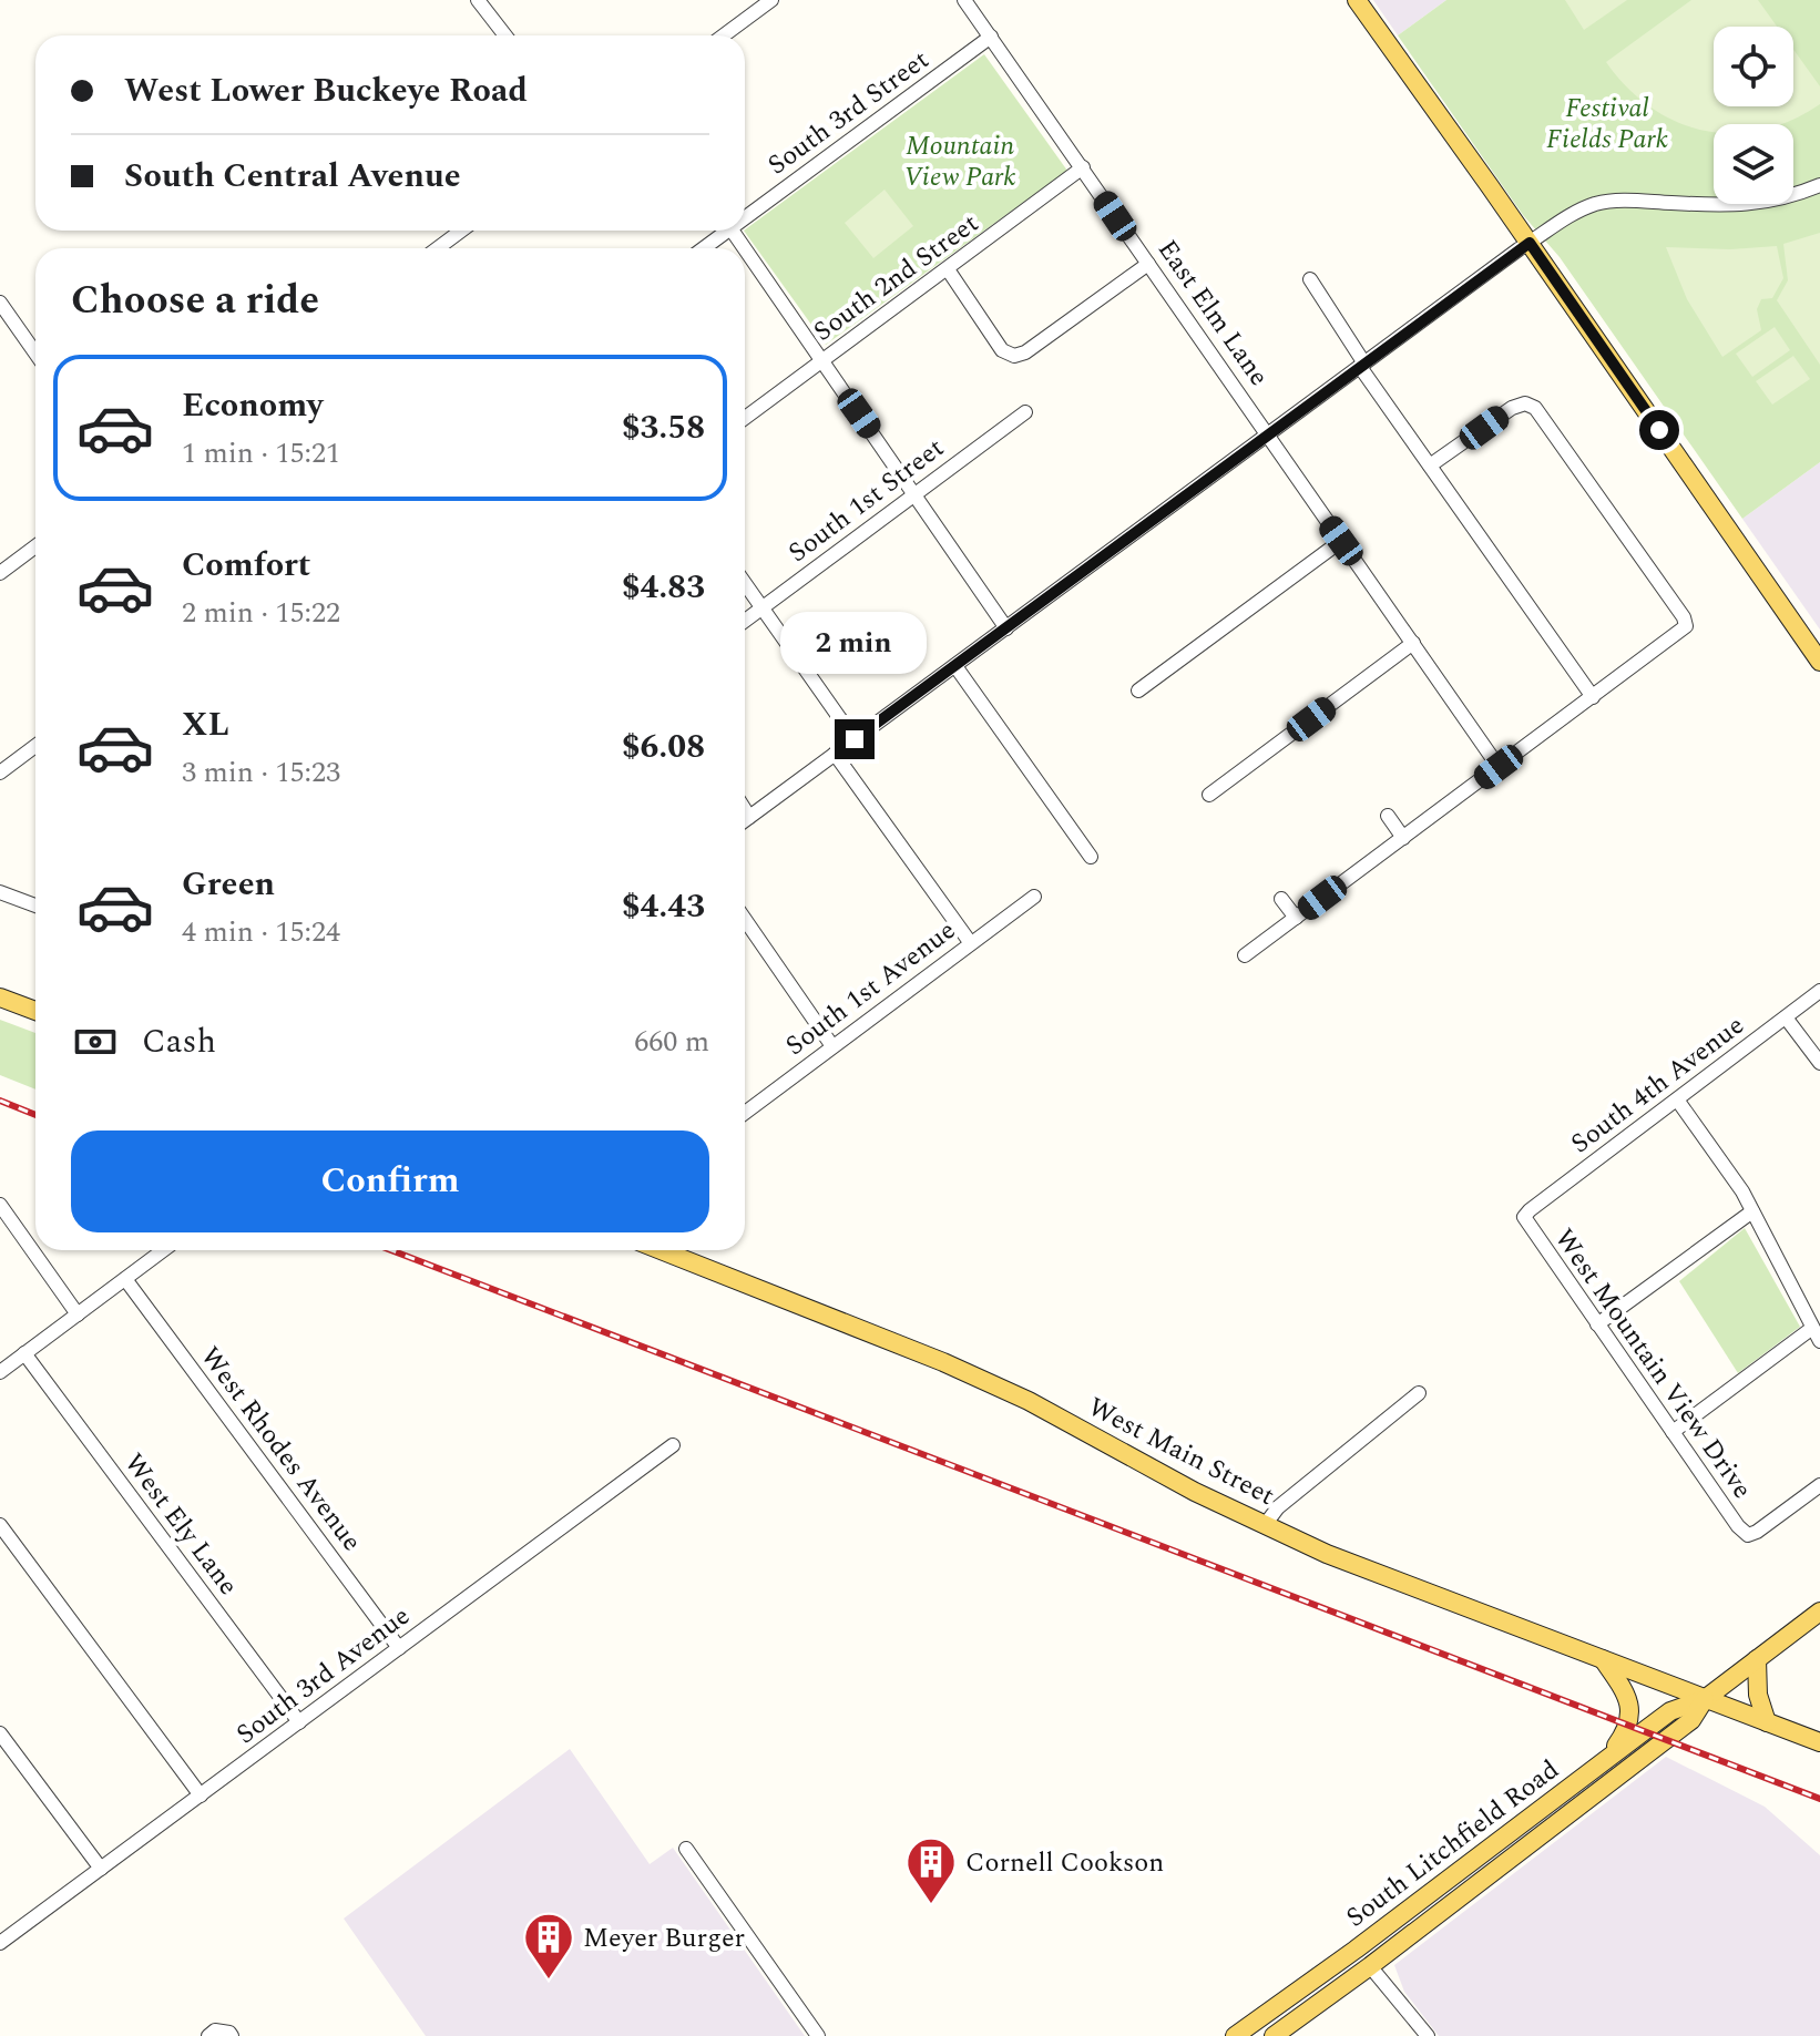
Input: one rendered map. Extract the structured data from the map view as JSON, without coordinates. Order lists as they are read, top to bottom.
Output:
{
  "streets": {
    "main road": ["West Main Street", "South Litchfield Road"],
    "street": [
      "South 3rd Street",
      "South 2nd Street",
      "East Elm Lane",
      "South 1st Street",
      "South 1st Avenue",
      "South 4th Avenue",
      "West Mountain View Drive",
      "West Rhodes Avenue",
      "West Ely Lane",
      "South 3rd Avenue"
    ]
  },
  "crossings": [
    ["South 3rd Street", "East Elm Lane"],
    ["South 2nd Street", "East Elm Lane"],
    ["South 4th Avenue", "West Mountain View Drive"],
    ["West Rhodes Avenue", "South 3rd Avenue"],
    ["West Main Street", "South Litchfield Road"],
    ["West Ely Lane", "South 3rd Avenue"]
  ],
  "parks": ["Festival Fields Park", "Mountain View Park"],
  "places": {
    "building": ["Cornell Cookson", "Meyer Burger"]
  },
  "page": {
    "banner": ["West Lower Buckeye Road", "South Central Avenue"],
    "heading": "Choose a ride",
    "list": [
      {
        "name": "Economy",
        "note": "1 min · 15:21",
        "value": "$3.58"
      },
      {
        "name": "Comfort",
        "note": "2 min · 15:22",
        "value": "$4.83"
      },
      {
        "name": "XL",
        "note": "3 min · 15:23",
        "value": "$6.08"
      },
      {
        "name": "Green",
        "note": "4 min · 15:24",
        "value": "$4.43"
      }
    ],
    "bubble": "2 min",
    "pay": ["Cash", "660 m"],
    "buttons": "Confirm"
  }
}
